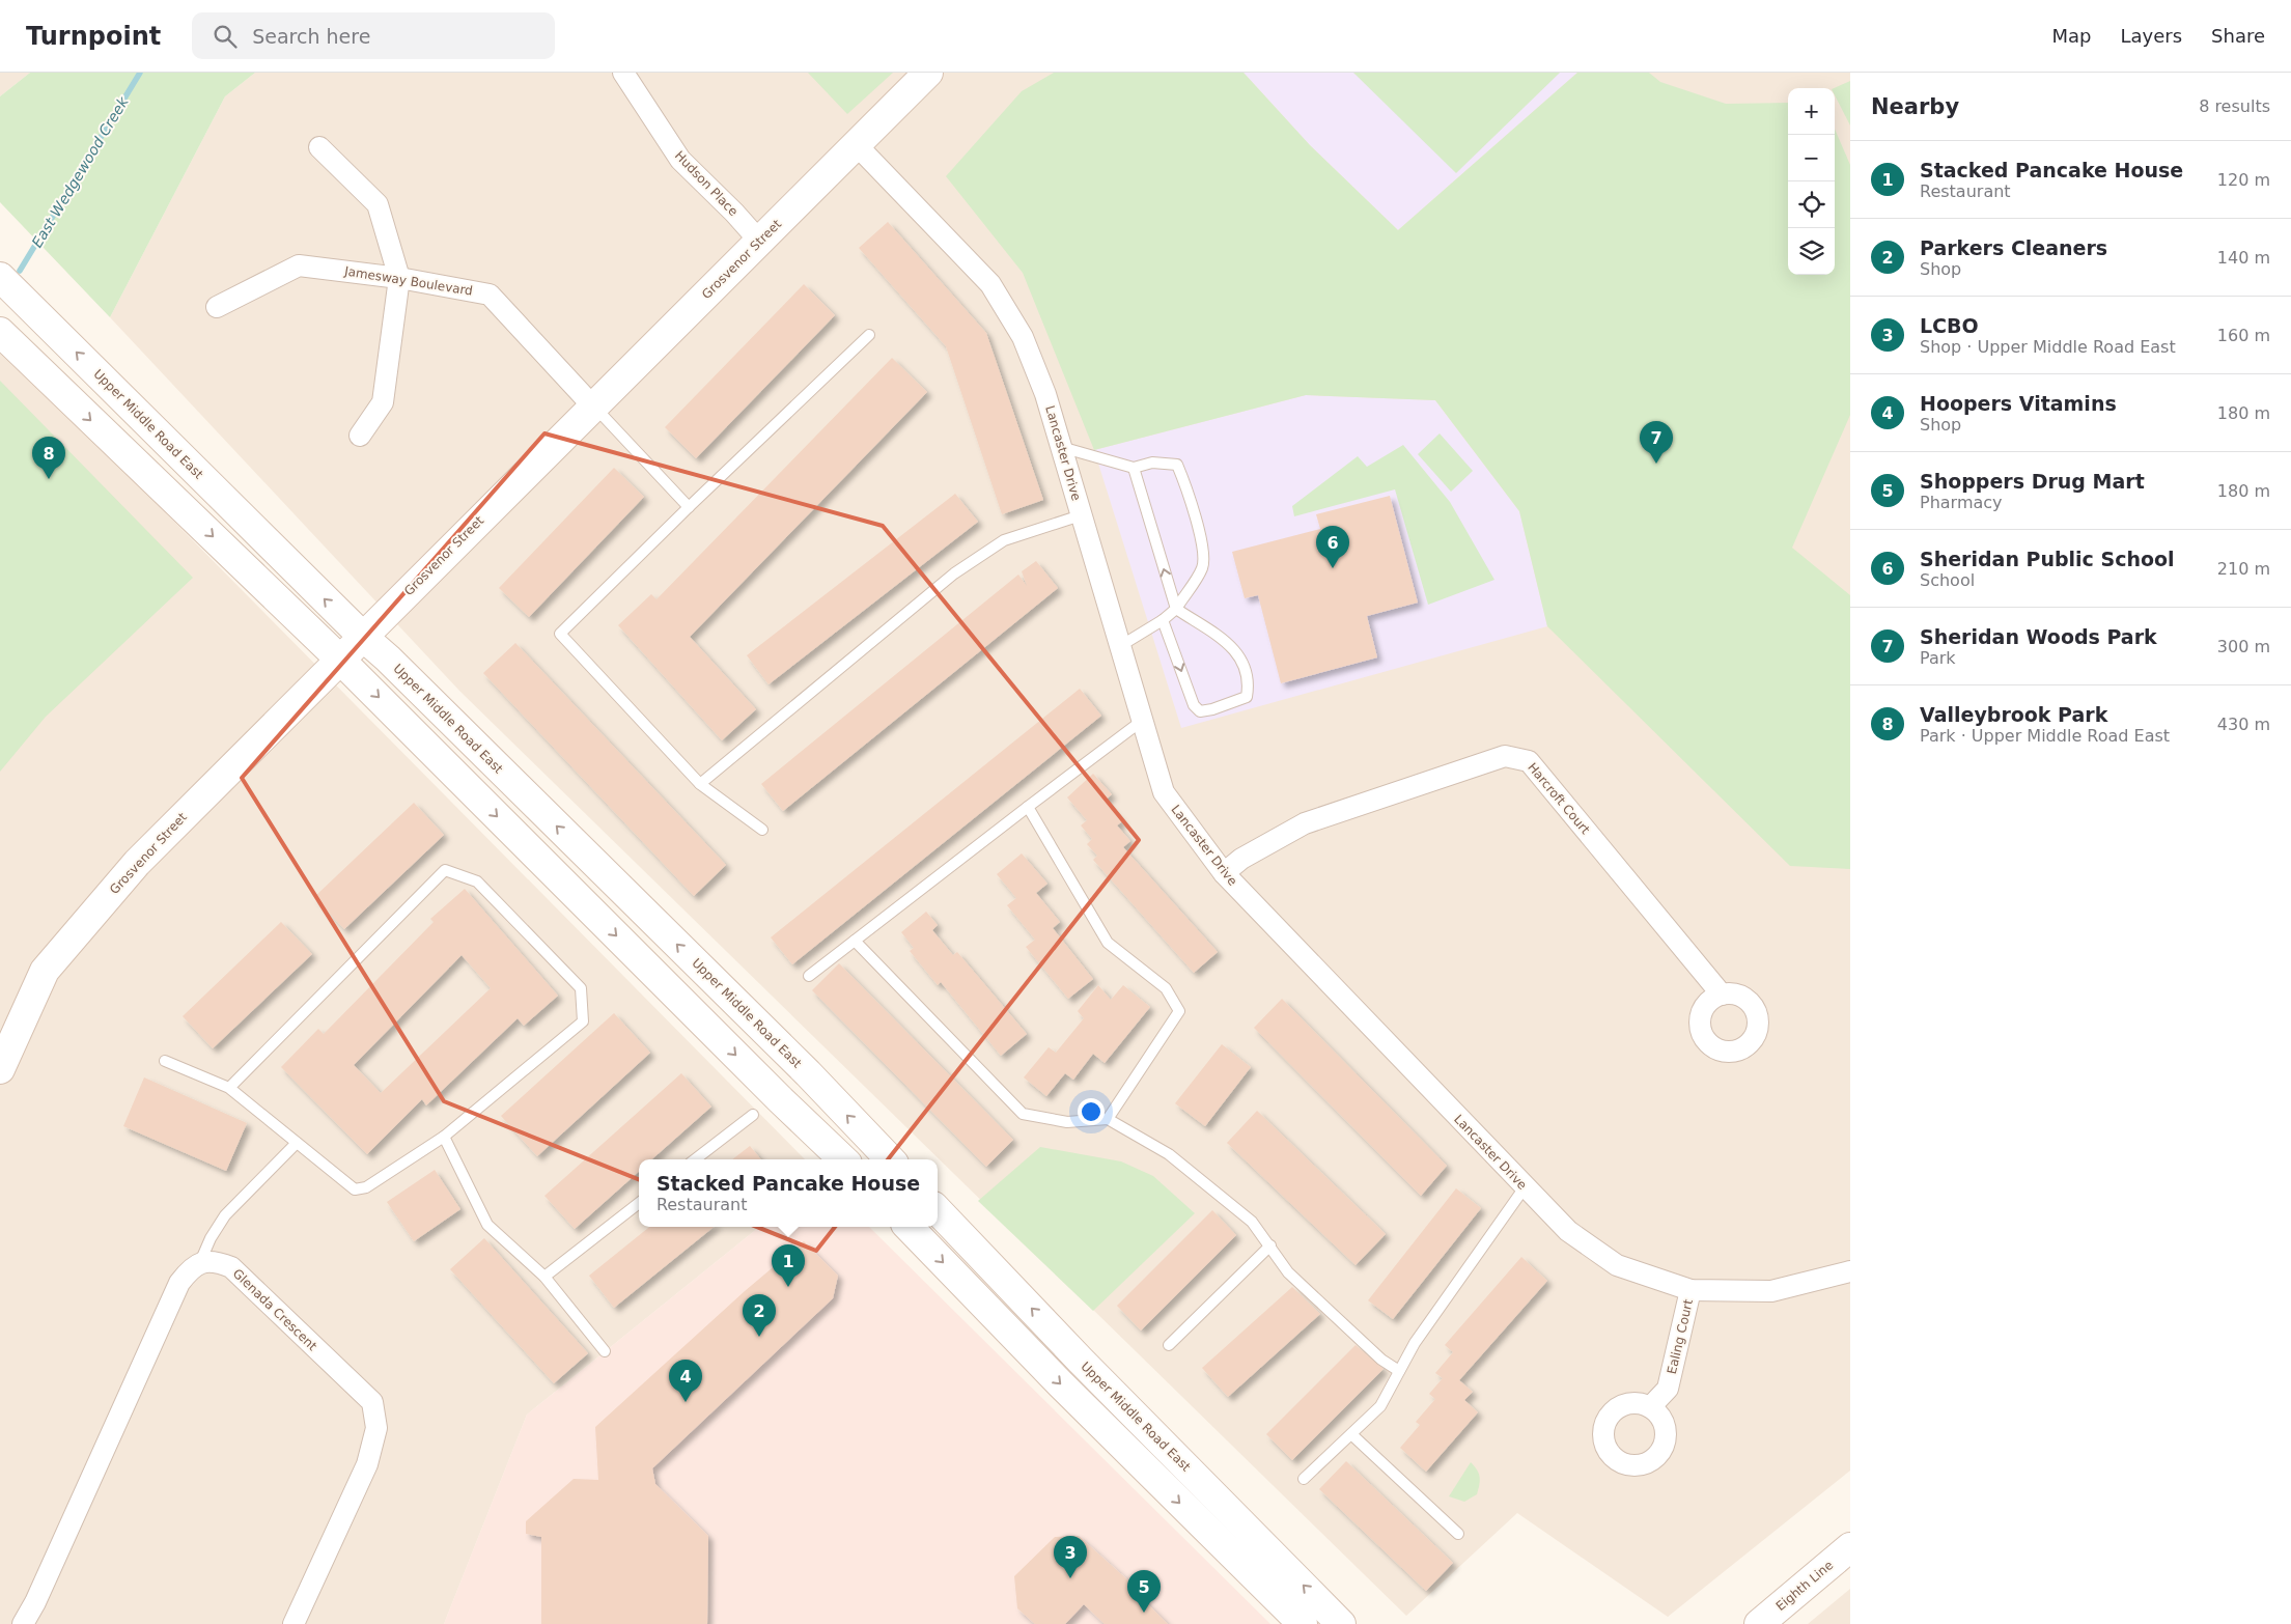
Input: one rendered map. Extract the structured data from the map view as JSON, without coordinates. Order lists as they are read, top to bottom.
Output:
{
  "streets": {
    "main road": ["Grosvenor Street", "Upper Middle Road East", "Eighth Line"],
    "street": [
      "Hudson Place",
      "Jamesway Boulevard",
      "Lancaster Drive",
      "Harcroft Court",
      "Glenada Crescent",
      "Ealing Court"
    ]
  },
  "crossings": [
    ["Hudson Place", "Grosvenor Street"],
    ["Grosvenor Street", "Jamesway Boulevard"],
    ["Grosvenor Street", "Upper Middle Road East"],
    ["Grosvenor Street", "Lancaster Drive"],
    ["Lancaster Drive", "Harcroft Court"],
    ["Lancaster Drive", "Ealing Court"]
  ],
  "water": ["East Wedgewood Creek"],
  "page": {
    "header": "Turnpoint",
    "search": "Search here",
    "nav": ["Map", "Layers", "Share"],
    "heading": ["Nearby", "8 results"],
    "map_buttons": ["+", "−"],
    "list": [
      {
        "mark": "1",
        "name": "Stacked Pancake House",
        "note": "Restaurant",
        "value": "120 m"
      },
      {
        "mark": "2",
        "name": "Parkers Cleaners",
        "note": "Shop",
        "value": "140 m"
      },
      {
        "mark": "3",
        "name": "LCBO",
        "note": "Shop · Upper Middle Road East",
        "value": "160 m"
      },
      {
        "mark": "4",
        "name": "Hoopers Vitamins",
        "note": "Shop",
        "value": "180 m"
      },
      {
        "mark": "5",
        "name": "Shoppers Drug Mart",
        "note": "Pharmacy",
        "value": "180 m"
      },
      {
        "mark": "6",
        "name": "Sheridan Public School",
        "note": "School",
        "value": "210 m"
      },
      {
        "mark": "7",
        "name": "Sheridan Woods Park",
        "note": "Park",
        "value": "300 m"
      },
      {
        "mark": "8",
        "name": "Valleybrook Park",
        "note": "Park · Upper Middle Road East",
        "value": "430 m"
      }
    ],
    "pins": [
      "7",
      "8",
      "6",
      "1",
      "2",
      "4",
      "3",
      "5"
    ],
    "popup": ["Stacked Pancake House", "Restaurant"]
  }
}
